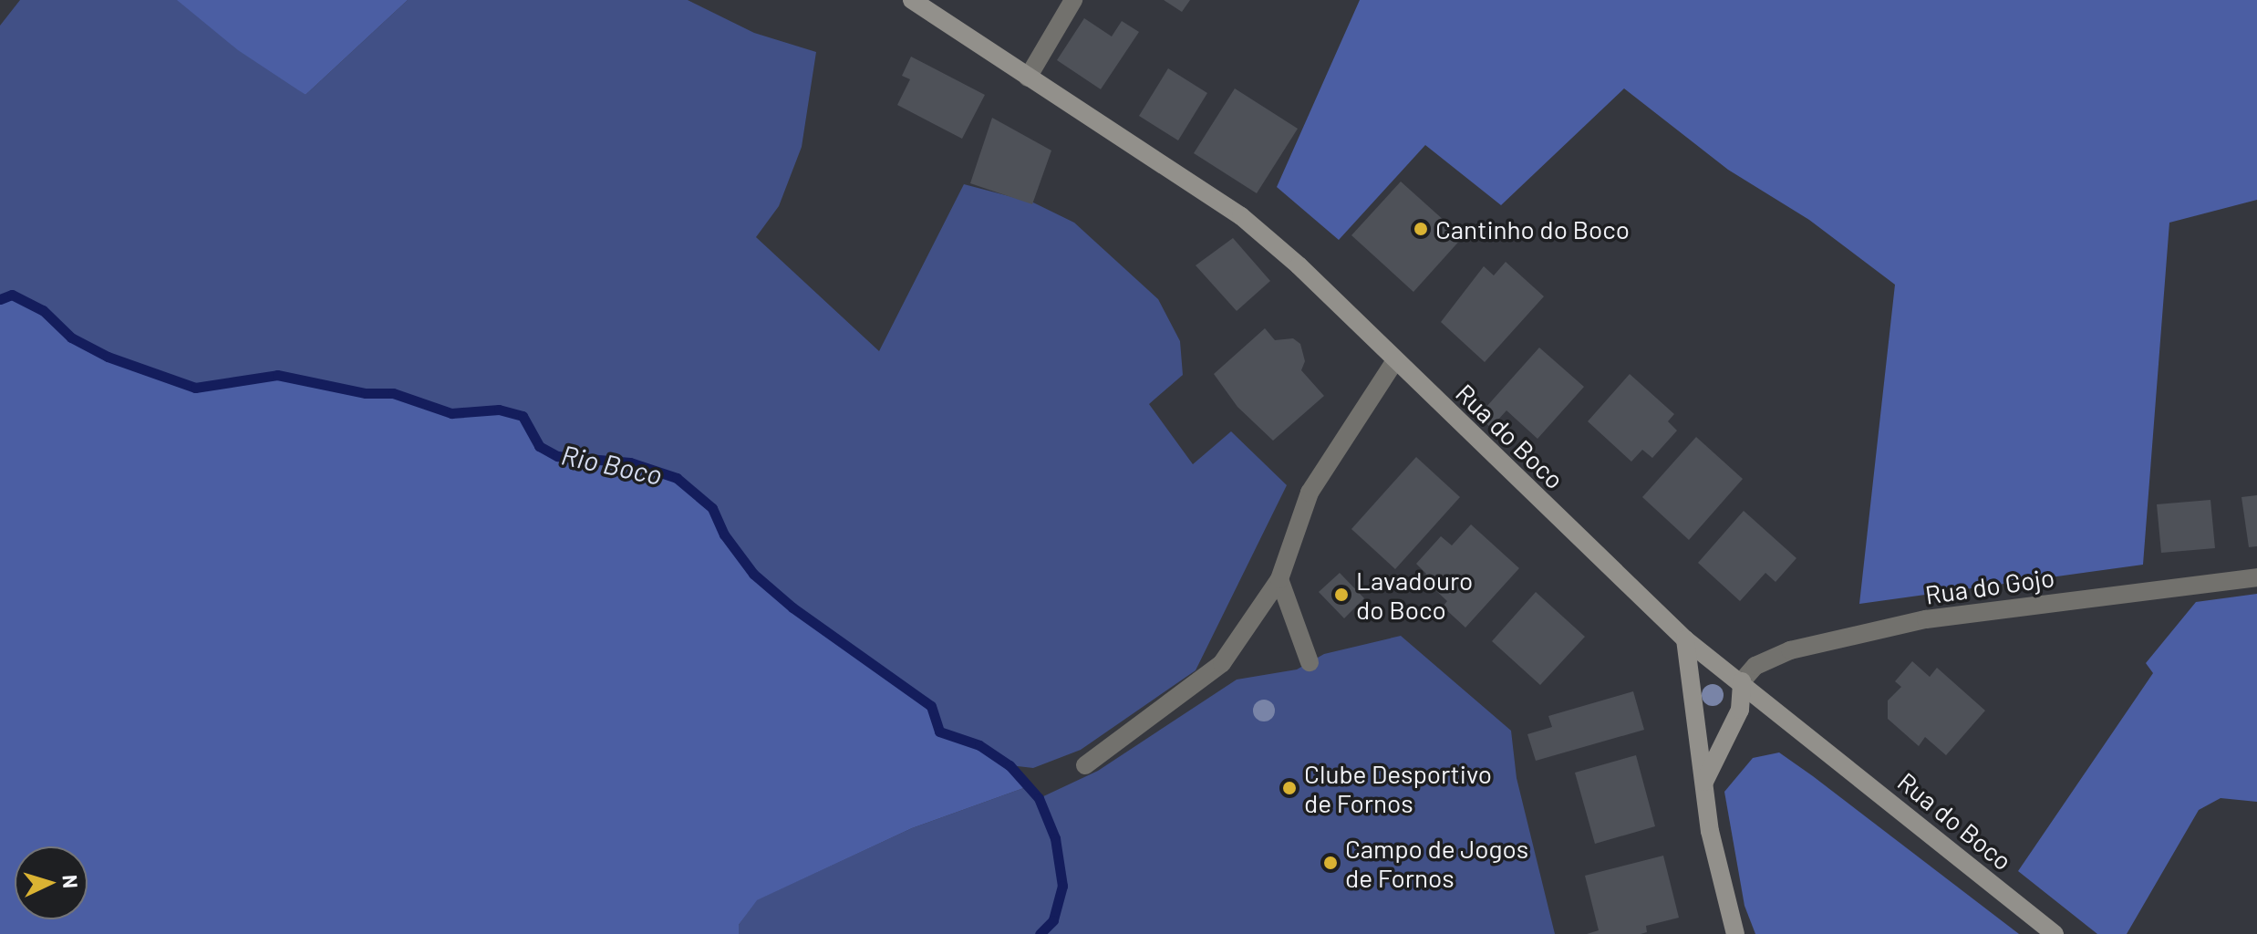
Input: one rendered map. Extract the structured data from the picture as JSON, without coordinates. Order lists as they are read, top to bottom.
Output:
{
  "streets": {
    "street": ["Rua do Boco", "Rua do Gojo"]
  },
  "crossings": [
    ["Rua do Boco", "Rua do Gojo"]
  ],
  "water": ["Rio Boco"],
  "places": [
    "Cantinho do Boco",
    "Lavadouro do Boco",
    "Clube Desportivo de Fornos",
    "Campo de Jogos de Fornos"
  ],
  "north": "right"
}
